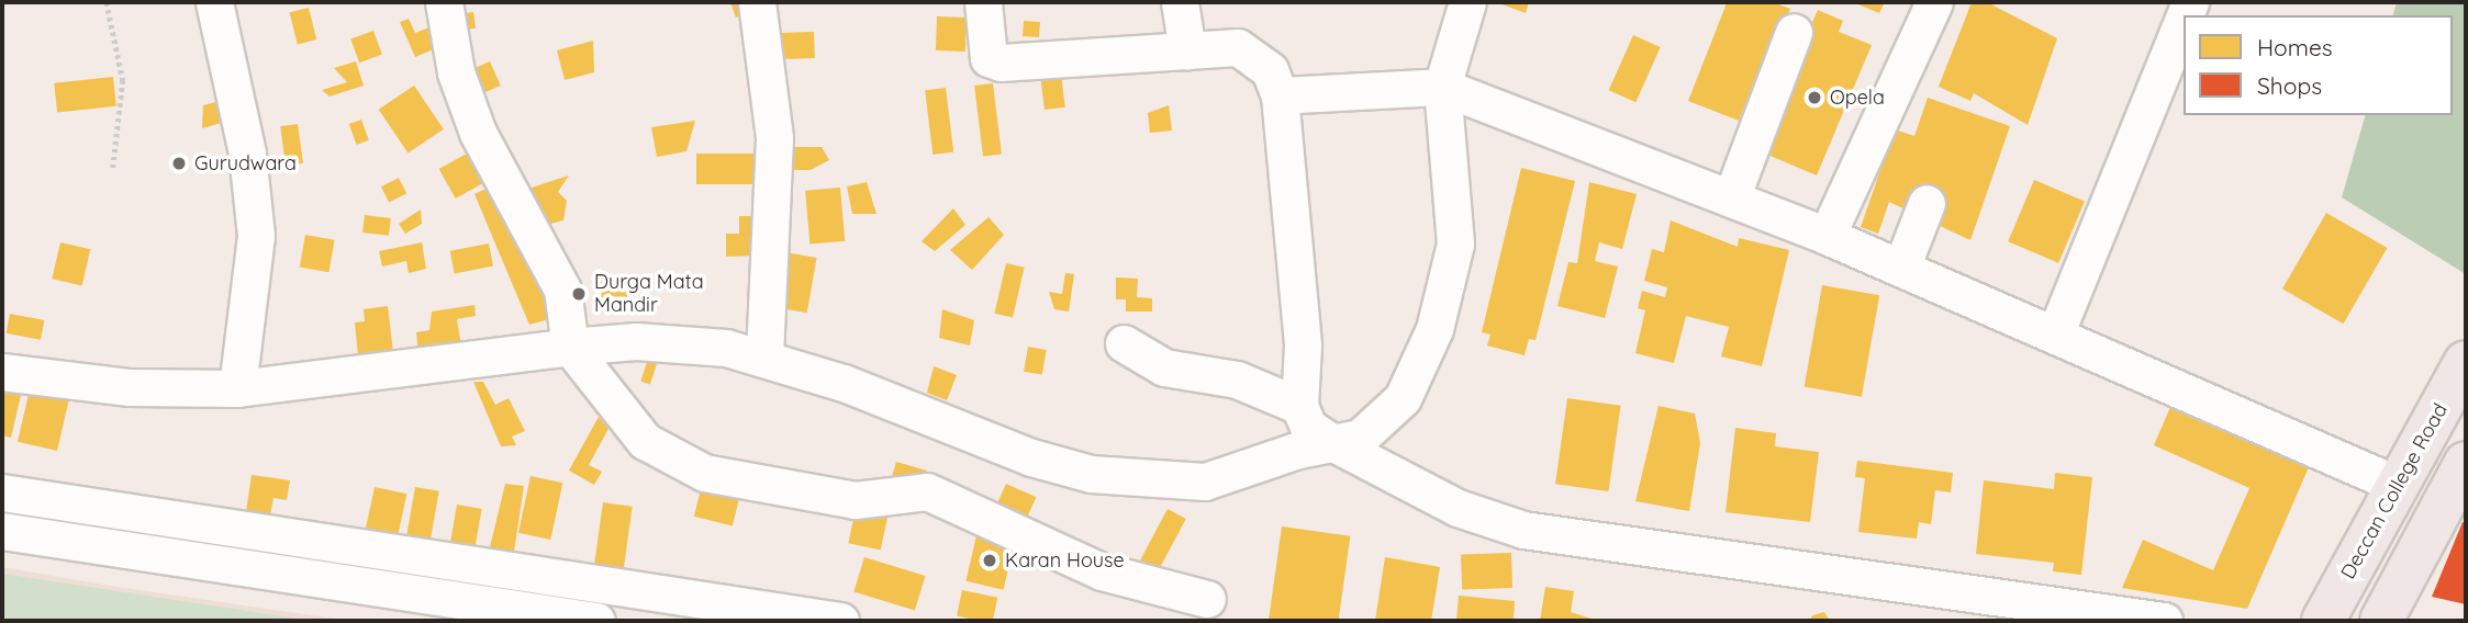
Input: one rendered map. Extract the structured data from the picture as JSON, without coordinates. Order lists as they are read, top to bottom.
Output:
{
  "streets": {
    "main road": ["Deccan College Road"]
  },
  "places": [
    "Opela",
    "Gurudwara",
    "Durga Mata Mandir",
    "Karan House"
  ],
  "legend": ["Homes", "Shops"]
}
